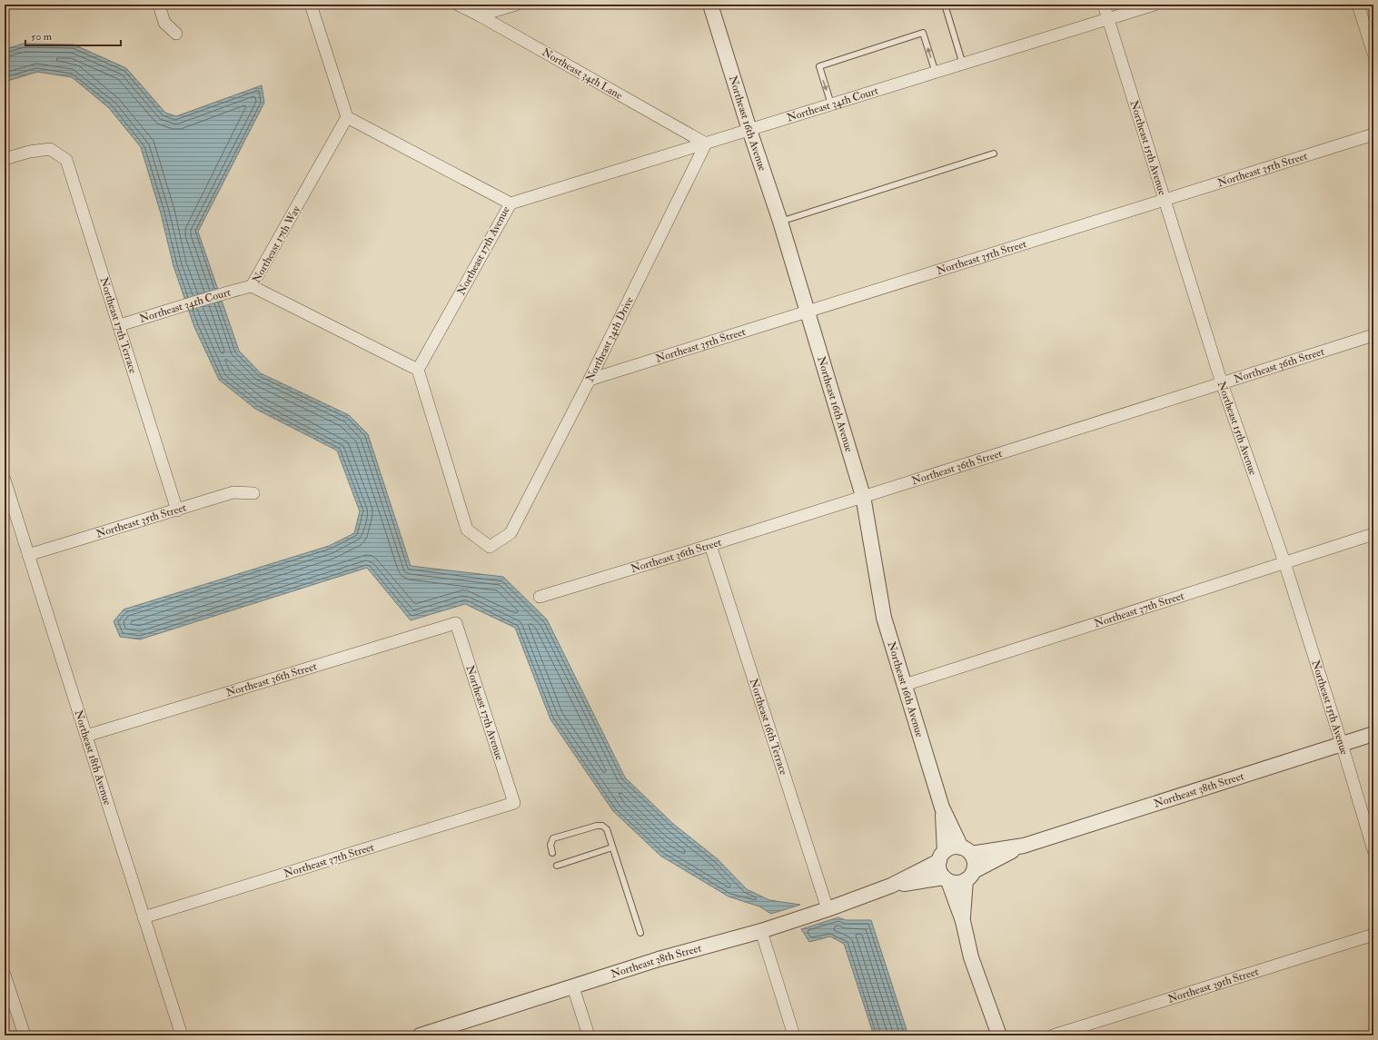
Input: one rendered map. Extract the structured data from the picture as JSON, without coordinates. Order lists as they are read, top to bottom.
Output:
{
  "streets": {
    "street": [
      "Northeast 34th Lane",
      "Northeast 34th Court",
      "Northeast 16th Avenue",
      "Northeast 15th Avenue",
      "Northeast 35th Street",
      "Northeast 17th Way",
      "Northeast 17th Avenue",
      "Northeast 17th Terrace",
      "Northeast 34th Drive",
      "Northeast 36th Street",
      "Northeast 37th Street",
      "Northeast 16th Terrace",
      "Northeast 18th Avenue",
      "Northeast 38th Street",
      "Northeast 39th Street"
    ]
  },
  "crossings": [
    ["Northeast 34th Lane", "Northeast 34th Court"],
    ["Northeast 34th Lane", "Northeast 34th Drive"],
    ["Northeast 34th Court", "Northeast 16th Avenue"],
    ["Northeast 34th Court", "Northeast 15th Avenue"],
    ["Northeast 34th Court", "Northeast 17th Way"],
    ["Northeast 34th Court", "Northeast 17th Avenue"],
    ["Northeast 34th Court", "Northeast 17th Terrace"],
    ["Northeast 34th Court", "Northeast 34th Drive"],
    ["Northeast 16th Avenue", "Northeast 35th Street"],
    ["Northeast 16th Avenue", "Northeast 36th Street"],
    ["Northeast 16th Avenue", "Northeast 37th Street"],
    ["Northeast 16th Avenue", "Northeast 38th Street"],
    ["Northeast 15th Avenue", "Northeast 35th Street"],
    ["Northeast 15th Avenue", "Northeast 36th Street"],
    ["Northeast 15th Avenue", "Northeast 37th Street"],
    ["Northeast 15th Avenue", "Northeast 38th Street"],
    ["Northeast 35th Street", "Northeast 17th Terrace"],
    ["Northeast 35th Street", "Northeast 34th Drive"],
    ["Northeast 35th Street", "Northeast 18th Avenue"],
    ["Northeast 17th Way", "Northeast 17th Avenue"],
    ["Northeast 17th Way", "Northeast 34th Drive"],
    ["Northeast 17th Avenue", "Northeast 34th Drive"],
    ["Northeast 17th Avenue", "Northeast 36th Street"],
    ["Northeast 17th Avenue", "Northeast 37th Street"],
    ["Northeast 36th Street", "Northeast 16th Terrace"],
    ["Northeast 36th Street", "Northeast 18th Avenue"],
    ["Northeast 37th Street", "Northeast 18th Avenue"],
    ["Northeast 16th Terrace", "Northeast 38th Street"]
  ],
  "scale_bar": "50 m"
}
